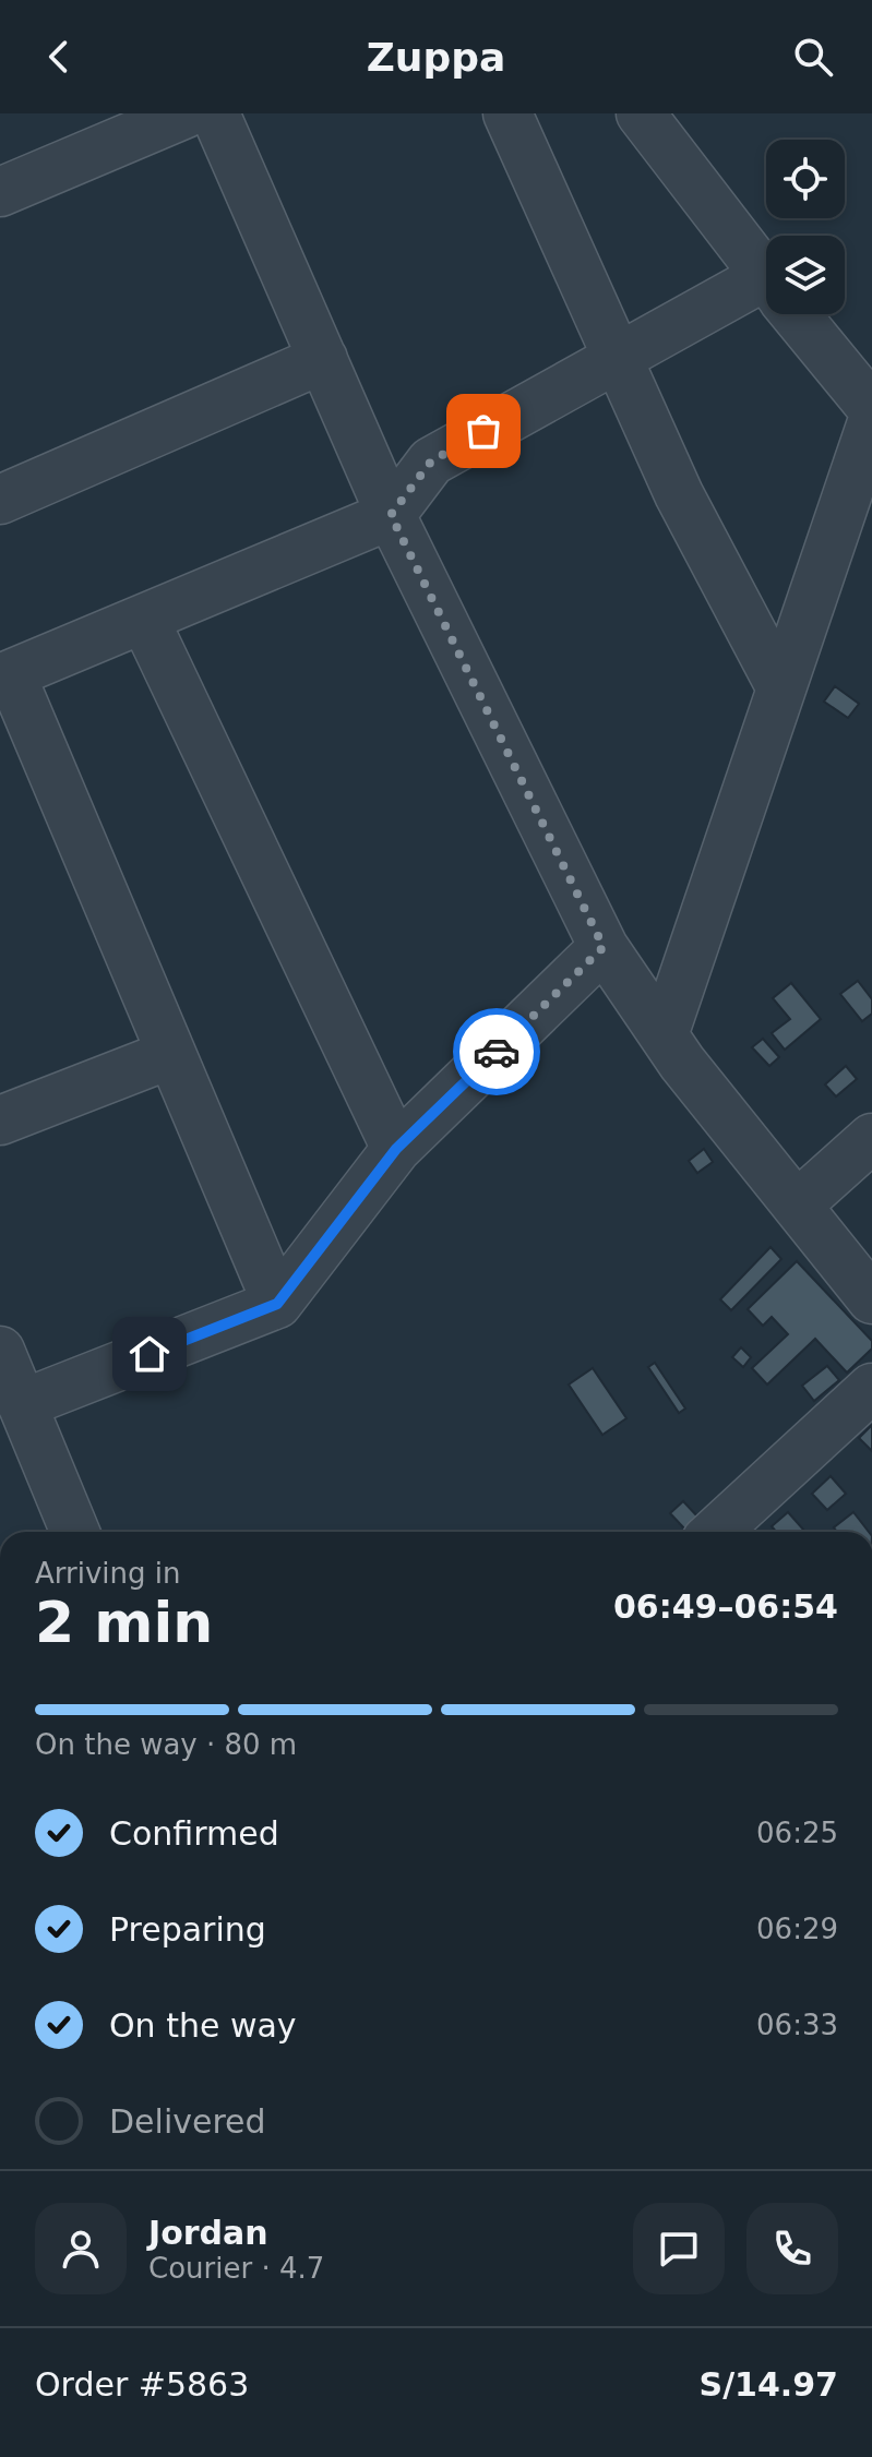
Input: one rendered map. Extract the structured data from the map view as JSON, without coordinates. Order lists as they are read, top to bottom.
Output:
{
  "page": {
    "header": "Zuppa",
    "heading": ["2 min", "Arriving in", "06:49–06:54"],
    "panel": [
      "Jordan",
      "Courier · 4.7",
      "Order #5863",
      "S/14.97"
    ],
    "bar": "On the way · 80 m",
    "list": [
      ["Confirmed", "06:25"],
      ["Preparing", "06:29"],
      ["On the way", "06:33"],
      "Delivered"
    ]
  }
}
